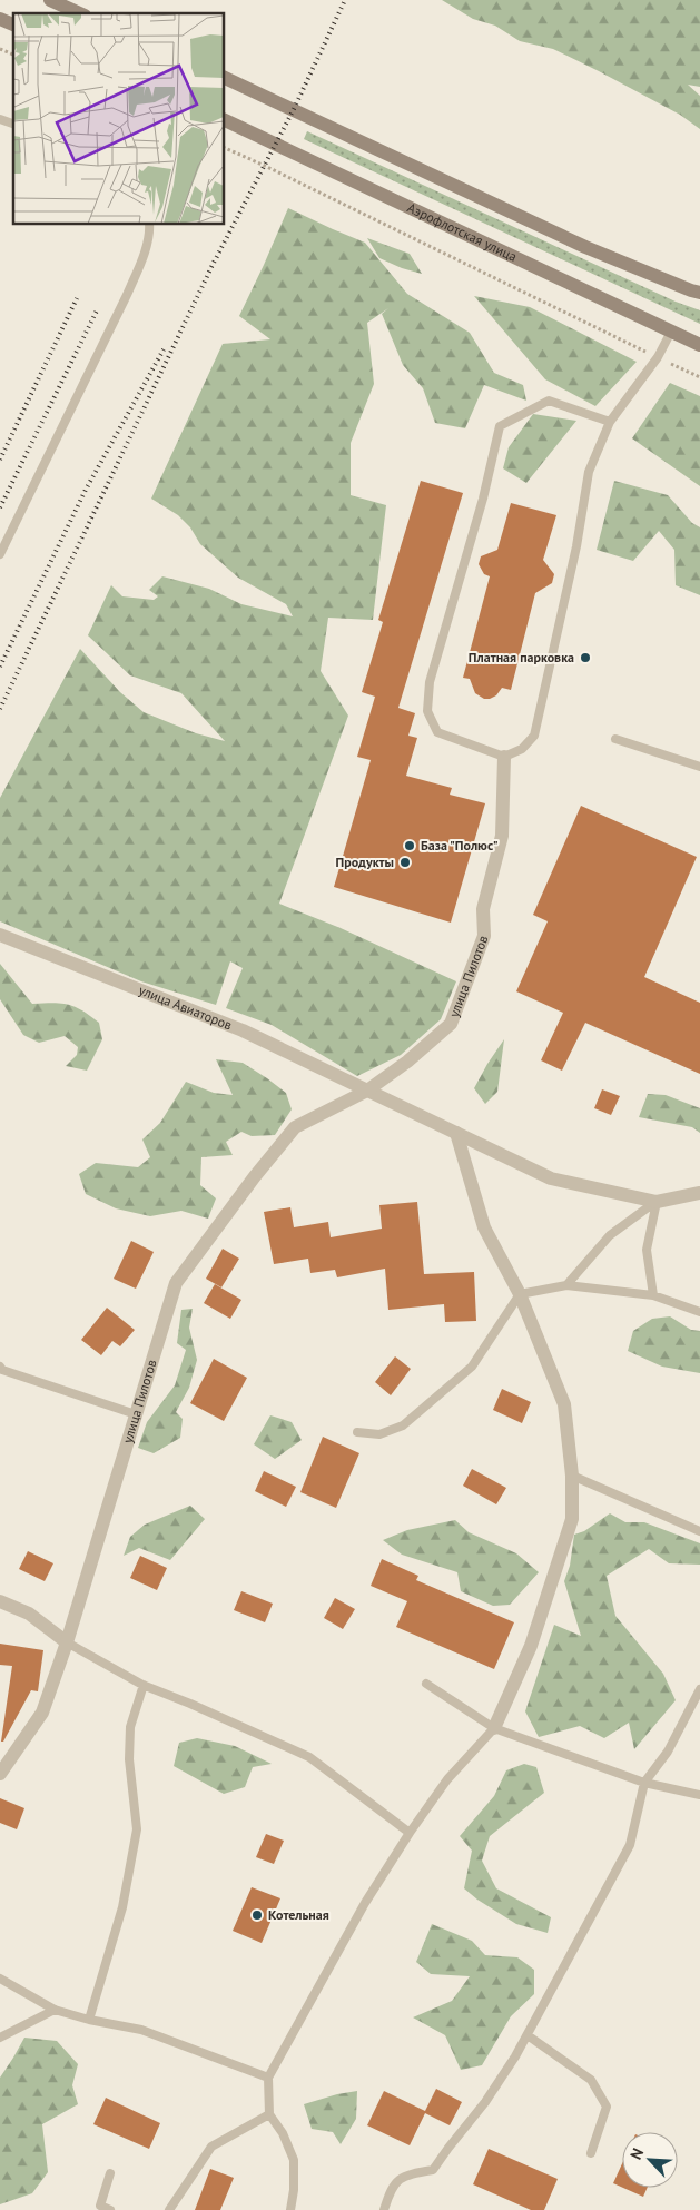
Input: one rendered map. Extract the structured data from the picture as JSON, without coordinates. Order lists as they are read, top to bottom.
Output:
{
  "streets": {
    "main road": ["Аэрофлотская улица"],
    "street": ["улица Пилотов", "улица Авиаторов"]
  },
  "crossings": [
    ["улица Пилотов", "улица Авиаторов"]
  ],
  "places": [
    "Платная парковка",
    "База \"Полюс\"",
    "Продукты",
    "Котельная"
  ],
  "north": "top left"
}
